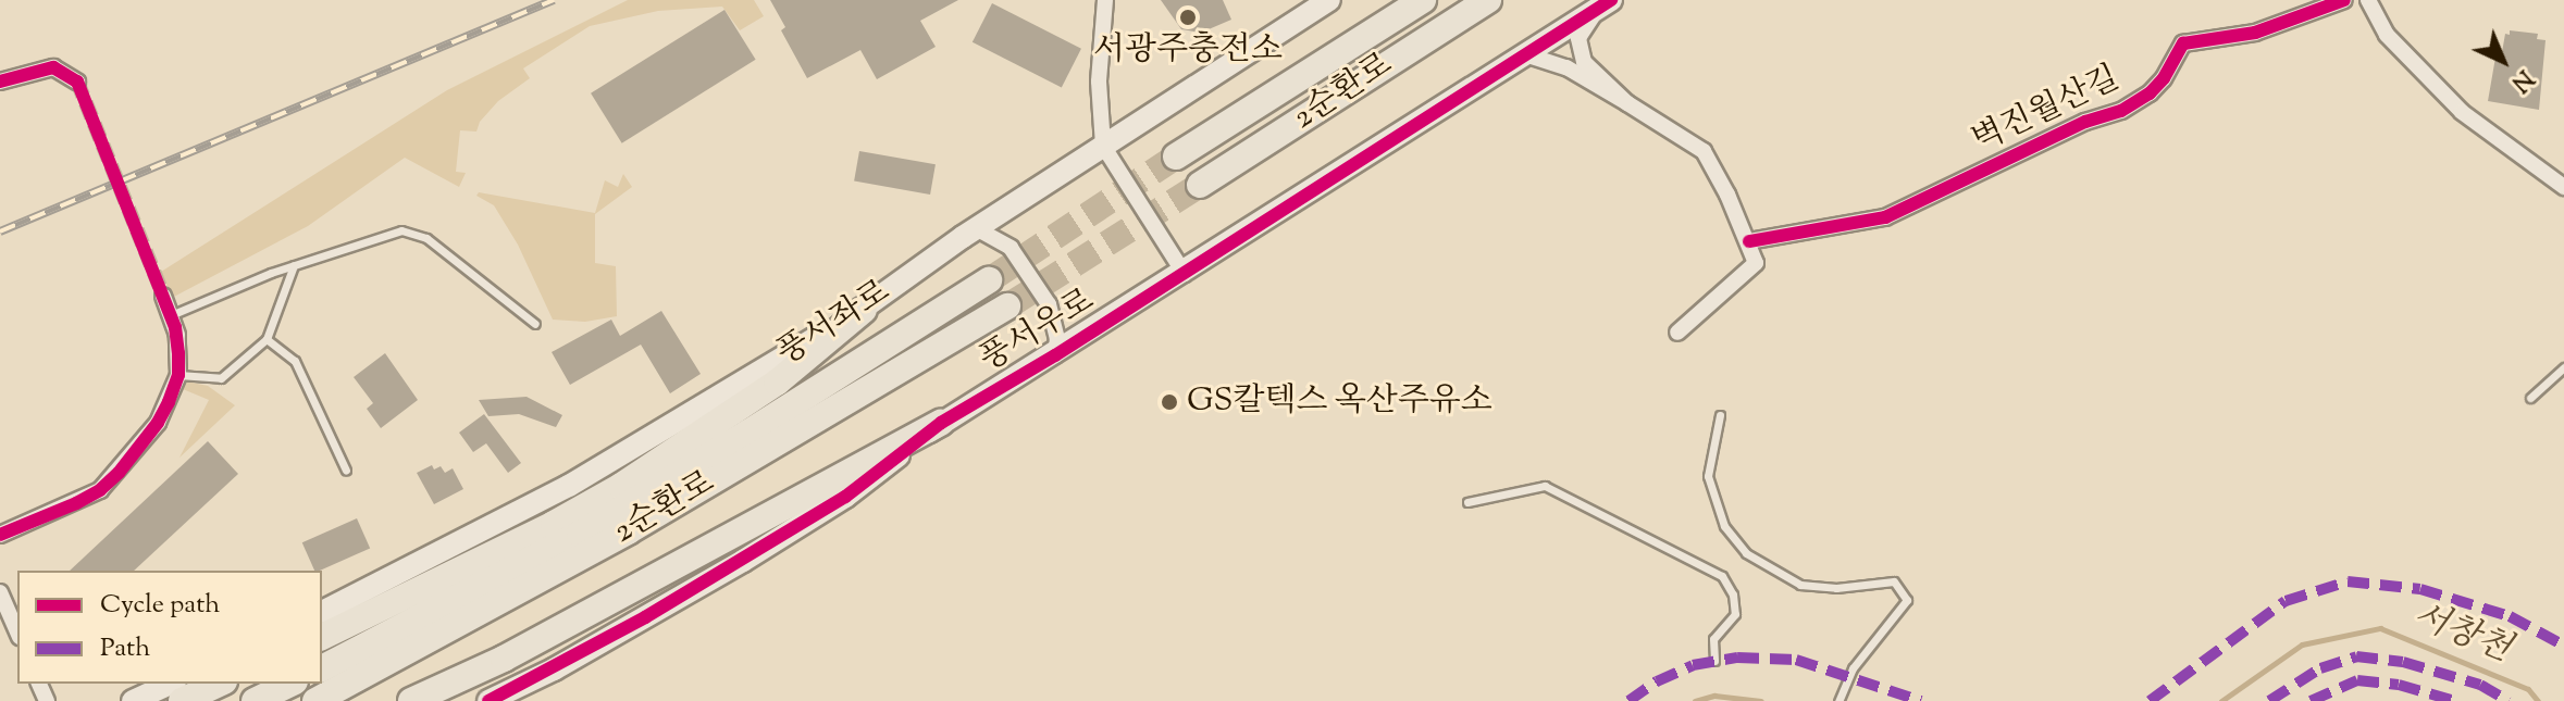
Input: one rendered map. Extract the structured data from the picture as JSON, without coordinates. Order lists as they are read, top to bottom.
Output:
{
  "streets": {
    "highway": ["2순환로"],
    "street": ["벽진월산길", "풍서좌로", "풍서우로"]
  },
  "water": ["서창천"],
  "places": ["서광주충전소", "GS칼텍스 옥산주유소"],
  "legend": ["Cycle path", "Path"],
  "north": "bottom right"
}
